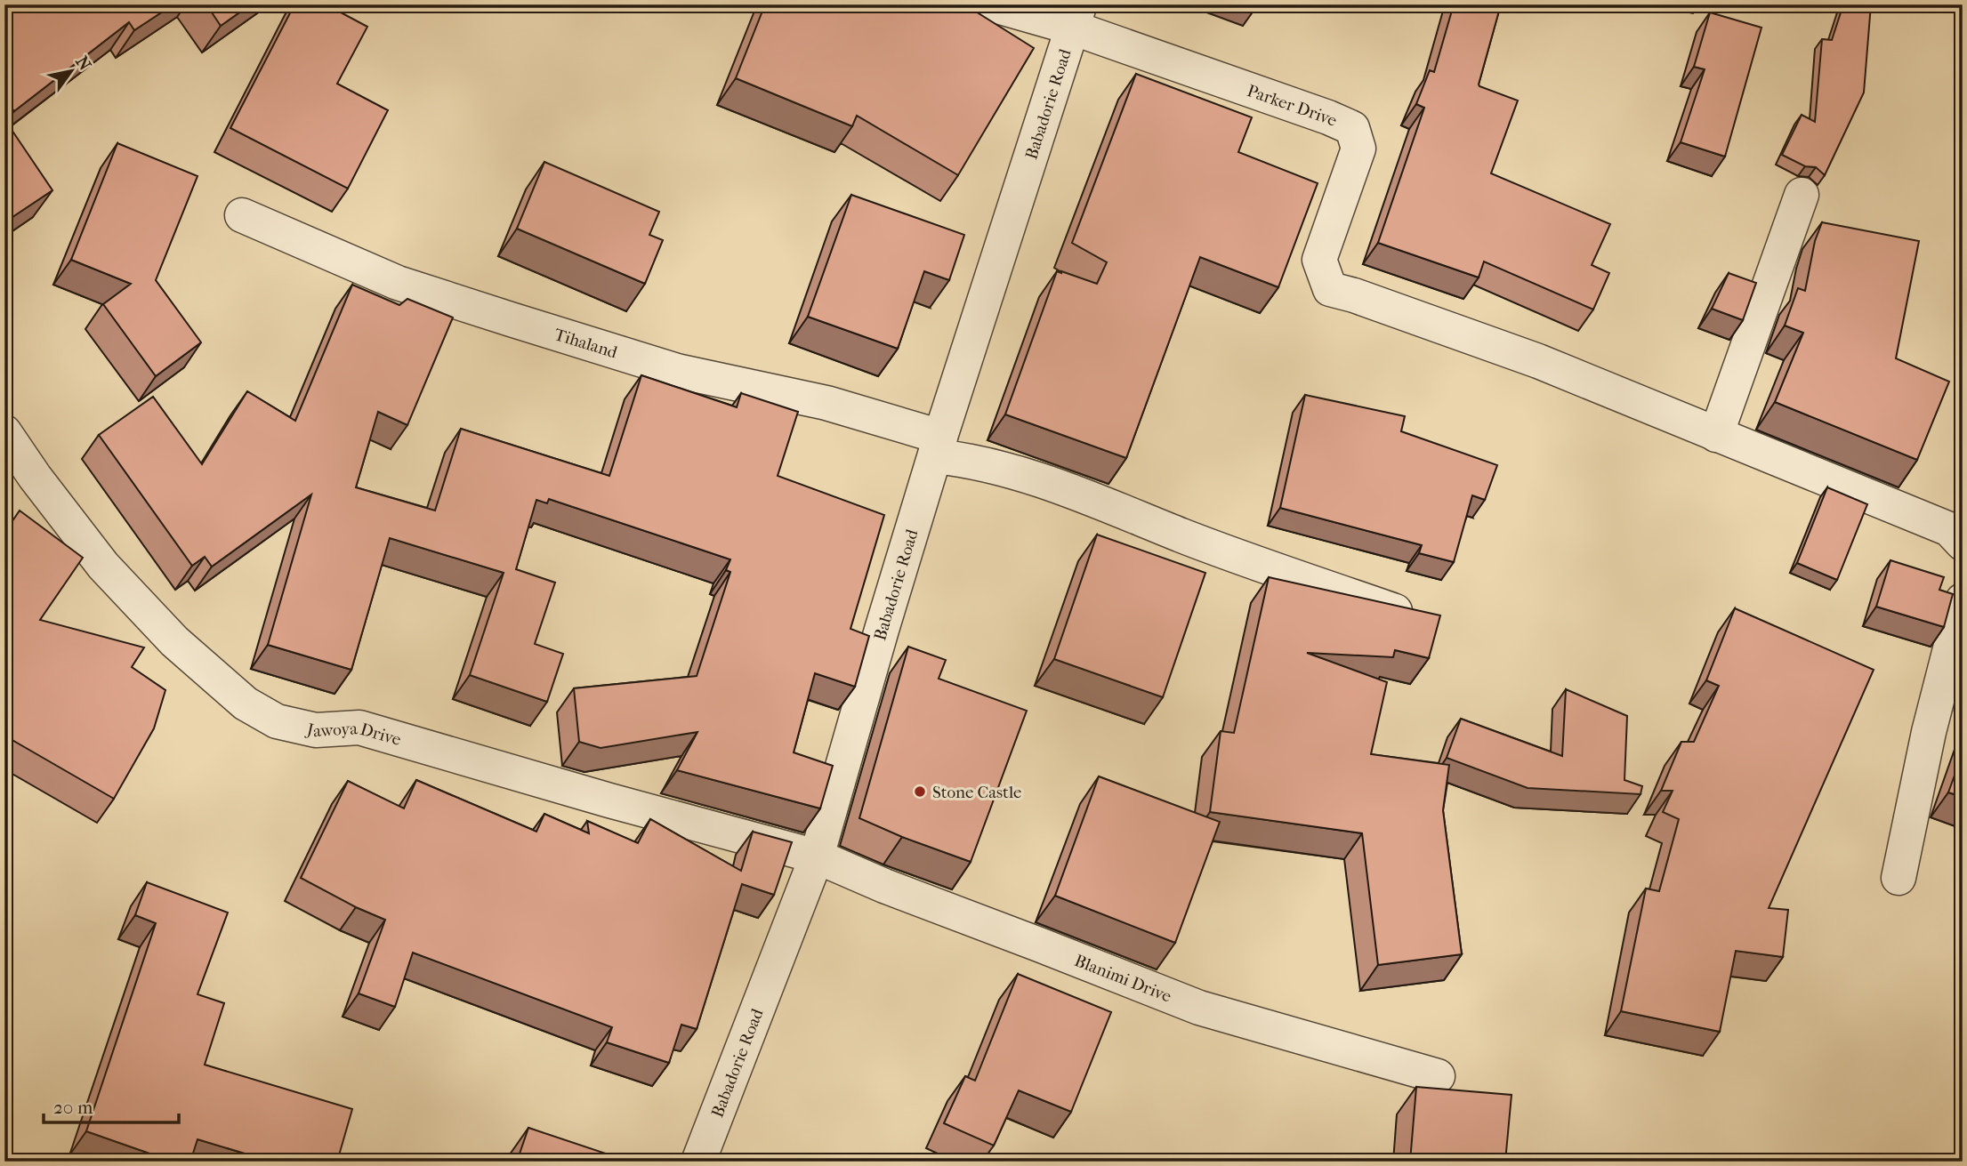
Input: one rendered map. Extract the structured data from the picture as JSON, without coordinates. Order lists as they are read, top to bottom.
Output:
{
  "streets": {
    "street": [
      "Babadorie Road",
      "Parker Drive",
      "Tihaland",
      "Jawoya Drive",
      "Blanimi Drive"
    ]
  },
  "crossings": [
    ["Babadorie Road", "Parker Drive"],
    ["Babadorie Road", "Tihaland"],
    ["Babadorie Road", "Jawoya Drive"],
    ["Babadorie Road", "Blanimi Drive"],
    ["Jawoya Drive", "Blanimi Drive"]
  ],
  "places": ["Stone Castle"],
  "scale_bar": "20 m",
  "north": "top right"
}
